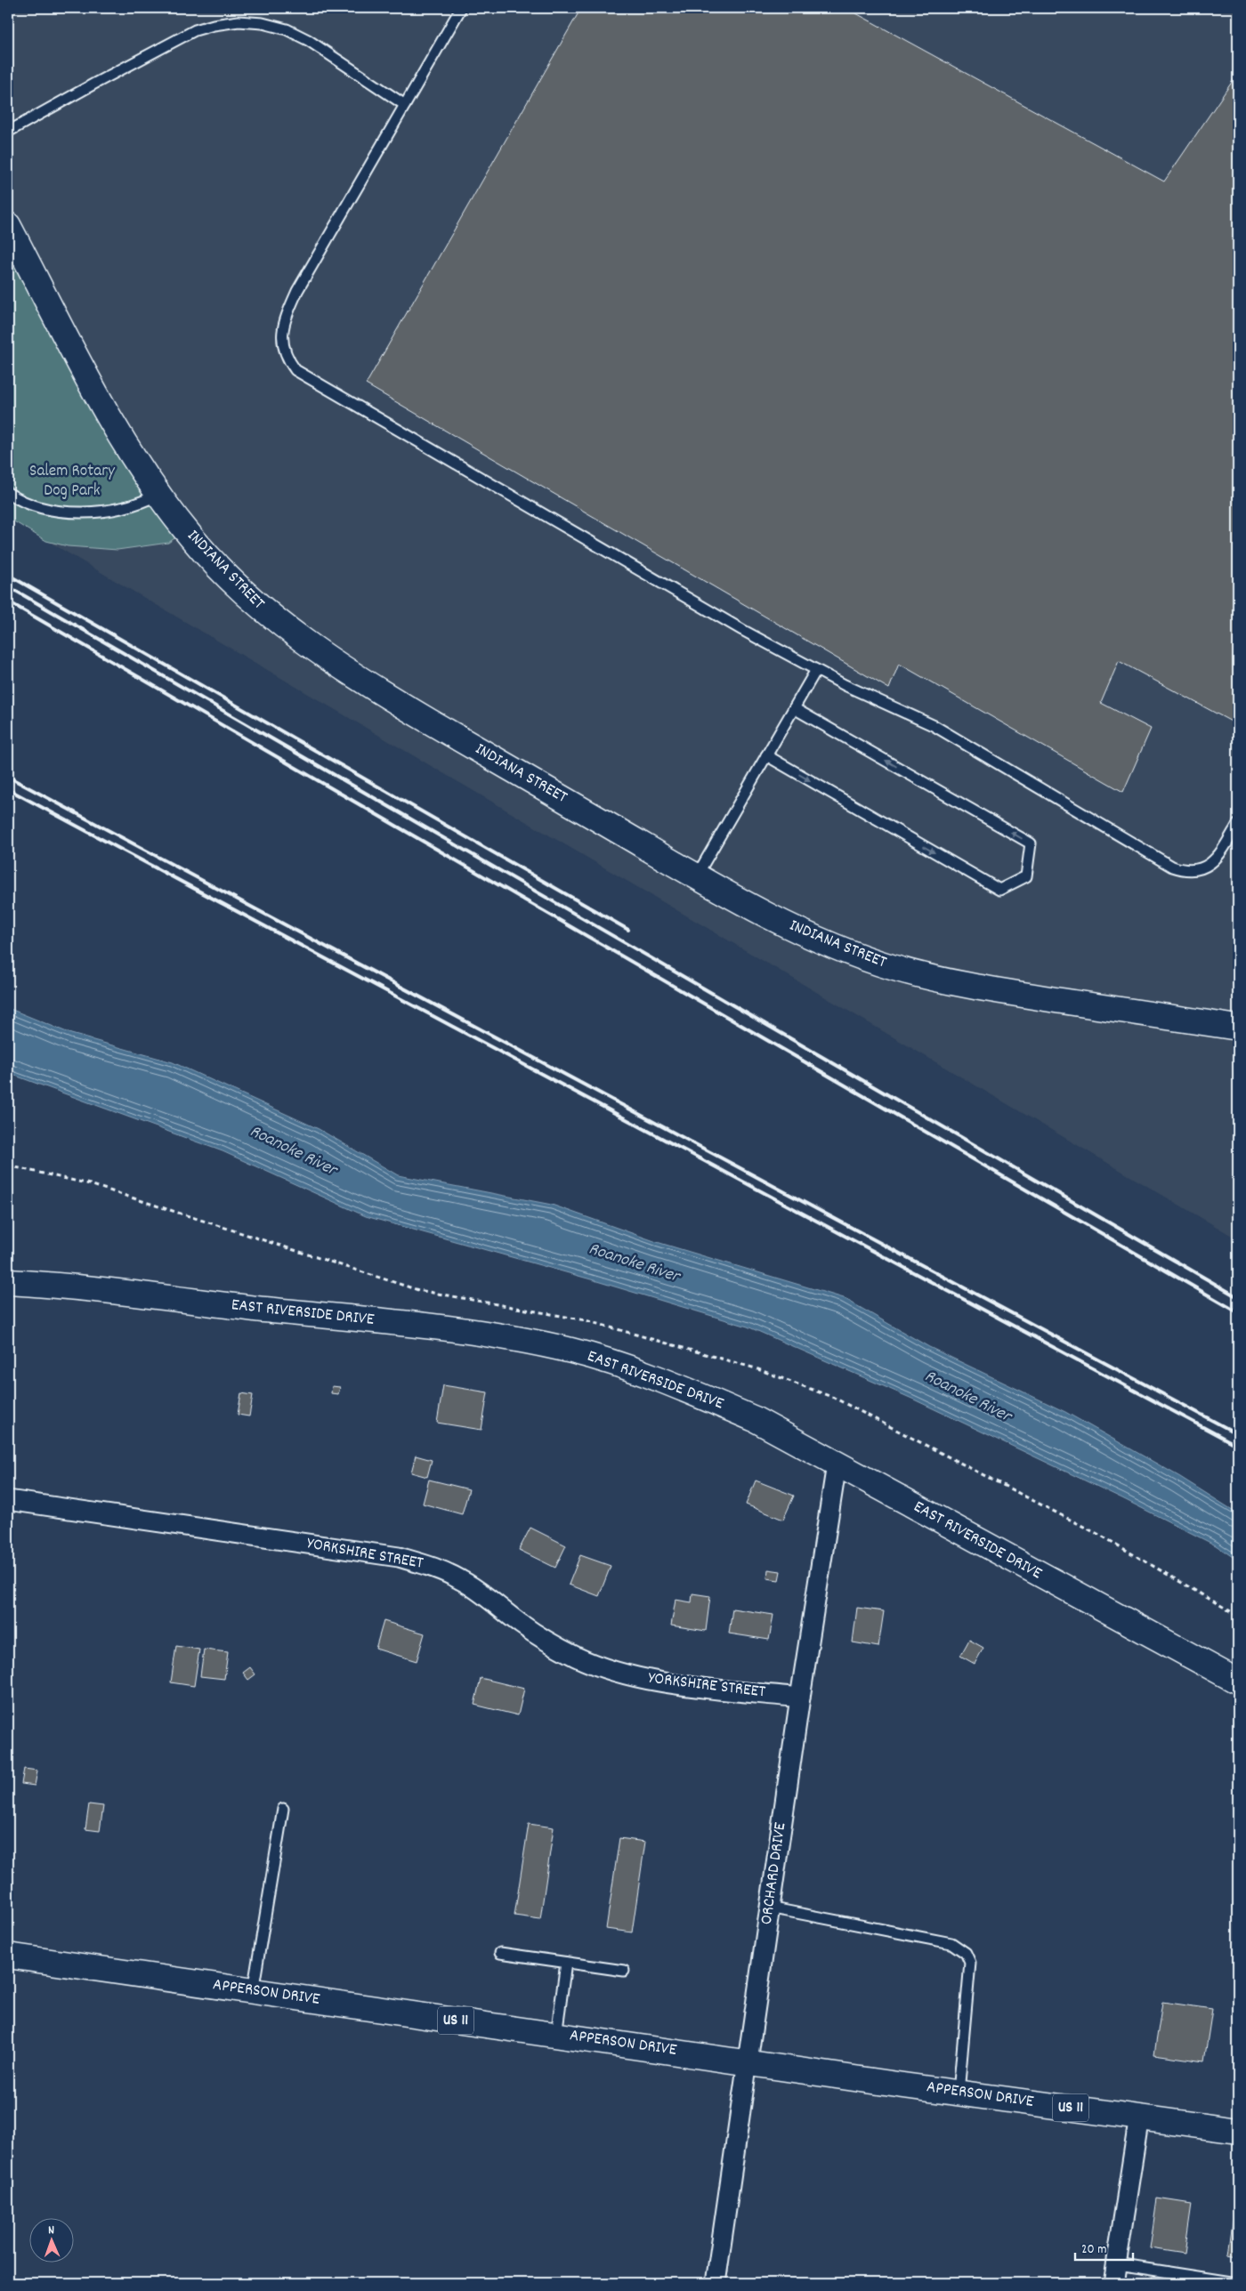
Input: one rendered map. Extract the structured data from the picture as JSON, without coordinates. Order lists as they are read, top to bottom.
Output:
{
  "streets": {
    "street": [
      "INDIANA STREET",
      "EAST RIVERSIDE DRIVE",
      "YORKSHIRE STREET",
      "ORCHARD DRIVE",
      "APPERSON DRIVE",
      "US 11"
    ]
  },
  "crossings": [
    ["EAST RIVERSIDE DRIVE", "ORCHARD DRIVE"],
    ["YORKSHIRE STREET", "ORCHARD DRIVE"],
    ["ORCHARD DRIVE", "APPERSON DRIVE"]
  ],
  "water": ["Roanoke River"],
  "parks": ["Salem Rotary Dog Park"],
  "scale_bar": "20 m",
  "north": "top"
}
